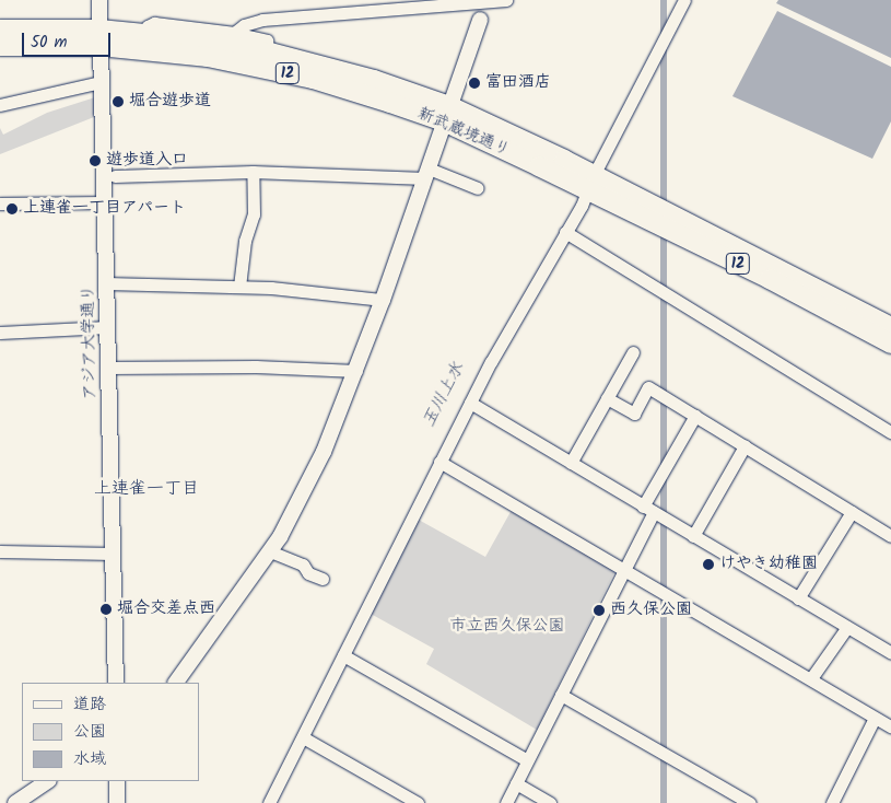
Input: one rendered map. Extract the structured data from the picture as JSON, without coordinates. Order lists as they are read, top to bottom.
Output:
{
  "streets": {
    "main road": ["12", "新武蔵境通り"],
    "street": ["アジア大学通り"]
  },
  "crossings": [
    ["新武蔵境通り", "アジア大学通り"]
  ],
  "districts": ["上連雀一丁目"],
  "water": ["玉川上水"],
  "parks": ["市立西久保公園"],
  "places": [
    "富田酒店",
    "堀合遊歩道",
    "遊歩道入口",
    "上連雀一丁目アパート",
    "けやき幼稚園",
    "堀合交差点西",
    "西久保公園"
  ],
  "legend": ["道路", "公園", "水域"],
  "scale_bar": "50 m"
}
